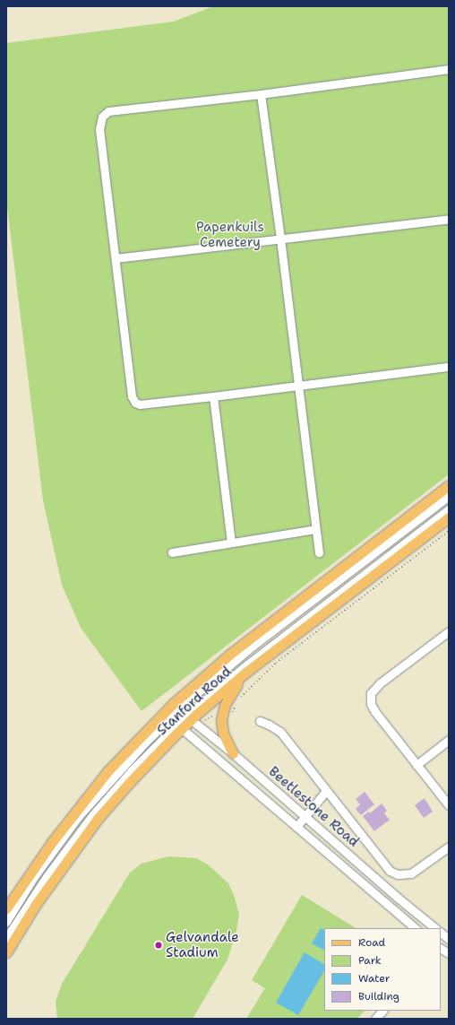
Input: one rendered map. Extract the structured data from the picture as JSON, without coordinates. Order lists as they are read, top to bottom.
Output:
{
  "streets": {
    "main road": ["Stanford Road"],
    "street": ["Beetlestone Road"]
  },
  "crossings": [
    ["Stanford Road", "Beetlestone Road"]
  ],
  "parks": ["Papenkuils Cemetery"],
  "places": ["Gelvandale Stadium"],
  "legend": [
    "Road",
    "Park",
    "Water",
    "Building"
  ]
}
